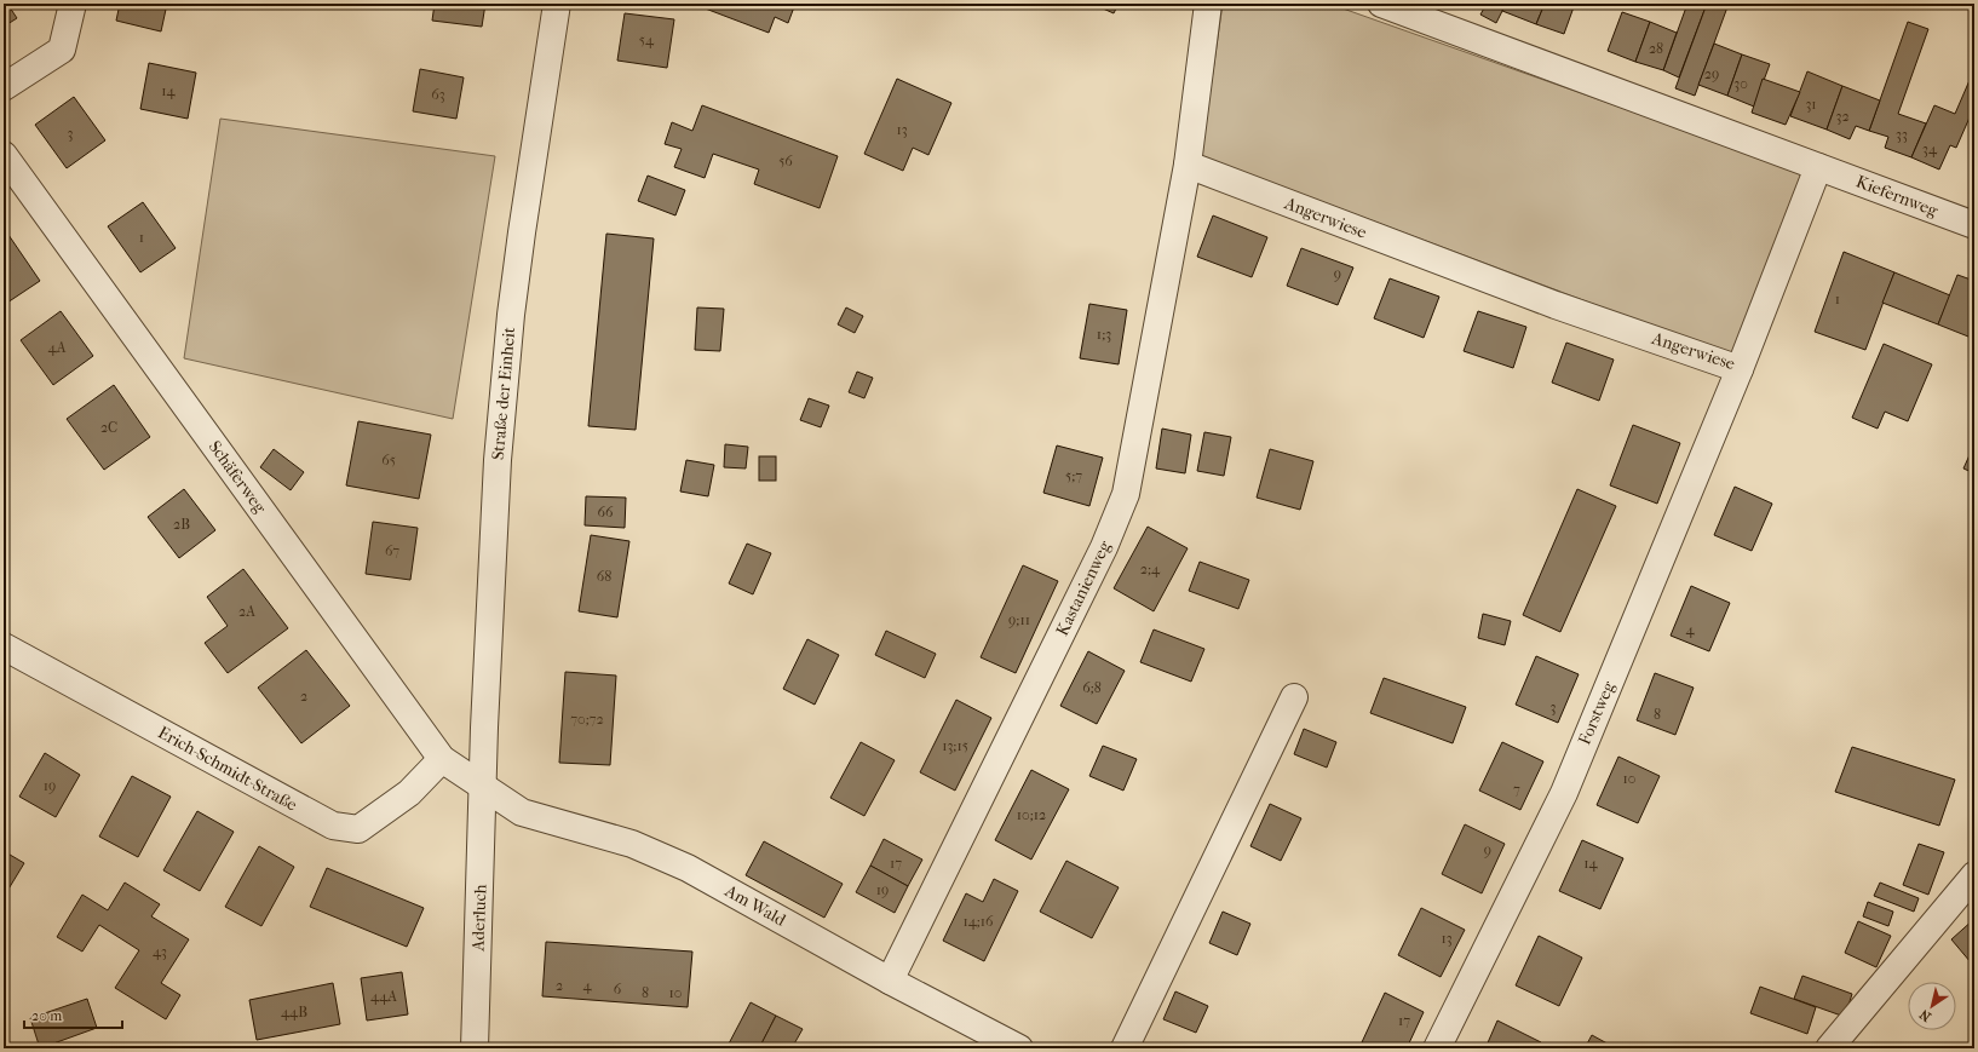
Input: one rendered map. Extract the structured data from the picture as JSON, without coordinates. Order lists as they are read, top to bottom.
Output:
{
  "streets": {
    "street": [
      "Kiefernweg",
      "Angerwiese",
      "Straße der Einheit",
      "Schäferweg",
      "Kastanienweg",
      "Forstweg",
      "Erich-Schmidt-Straße",
      "Am Wald",
      "Aderluch"
    ]
  },
  "crossings": [
    ["Kiefernweg", "Angerwiese"],
    ["Angerwiese", "Kastanienweg"],
    ["Angerwiese", "Forstweg"],
    ["Straße der Einheit", "Schäferweg"],
    ["Straße der Einheit", "Am Wald"],
    ["Straße der Einheit", "Aderluch"],
    ["Schäferweg", "Erich-Schmidt-Straße"],
    ["Schäferweg", "Am Wald"],
    ["Schäferweg", "Aderluch"],
    ["Kastanienweg", "Am Wald"],
    ["Am Wald", "Aderluch"]
  ],
  "house_numbers": [
    "54",
    "28",
    "29",
    "30",
    "14",
    "63",
    "31",
    "32",
    "13",
    "3",
    "33",
    "34",
    "56",
    "1",
    "9",
    "1",
    "1;3",
    "4A",
    "2C",
    "65",
    "5;7",
    "66",
    "2B",
    "67",
    "2;4",
    "68",
    "2A",
    "9;11",
    "4",
    "6;8",
    "2",
    "3",
    "8",
    "70;72",
    "13;15",
    "10",
    "19",
    "7",
    "10;12",
    "9",
    "17",
    "14",
    "19",
    "14;16",
    "13",
    "43",
    "2",
    "4",
    "6",
    "8",
    "10",
    "44A",
    "44B",
    "17"
  ],
  "scale_bar": "20 m",
  "north": "bottom left"
}
